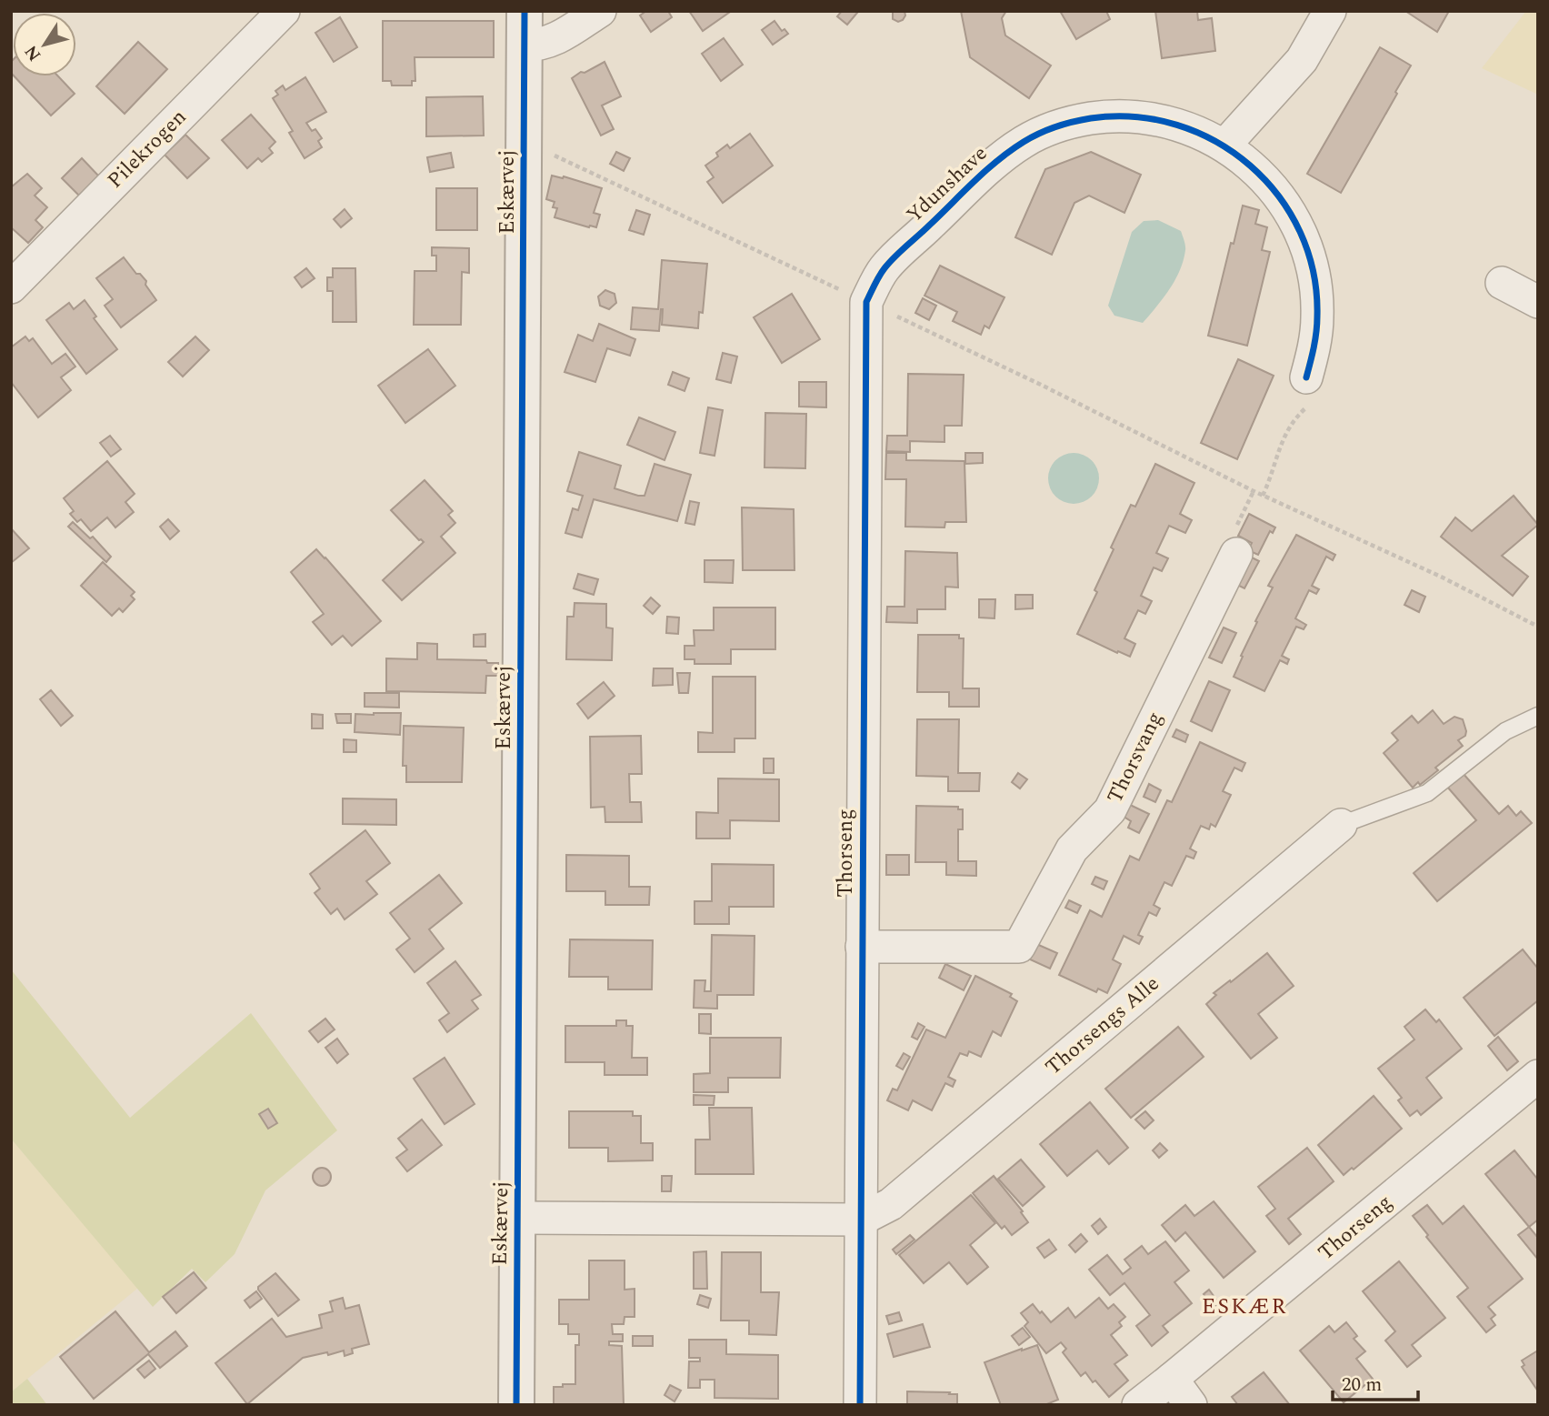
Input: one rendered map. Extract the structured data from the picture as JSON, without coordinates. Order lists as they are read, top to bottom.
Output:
{
  "streets": {
    "street": [
      "Pilekrogen",
      "Ydunshave",
      "Eskærvej",
      "Thorsvang",
      "Thorseng",
      "Thorsengs Alle"
    ]
  },
  "crossings": [
    ["Ydunshave", "Thorseng"],
    ["Thorsvang", "Thorseng"],
    ["Thorseng", "Thorsengs Alle"]
  ],
  "districts": ["ESKÆR"],
  "scale_bar": "20 m",
  "north": "bottom left"
}
